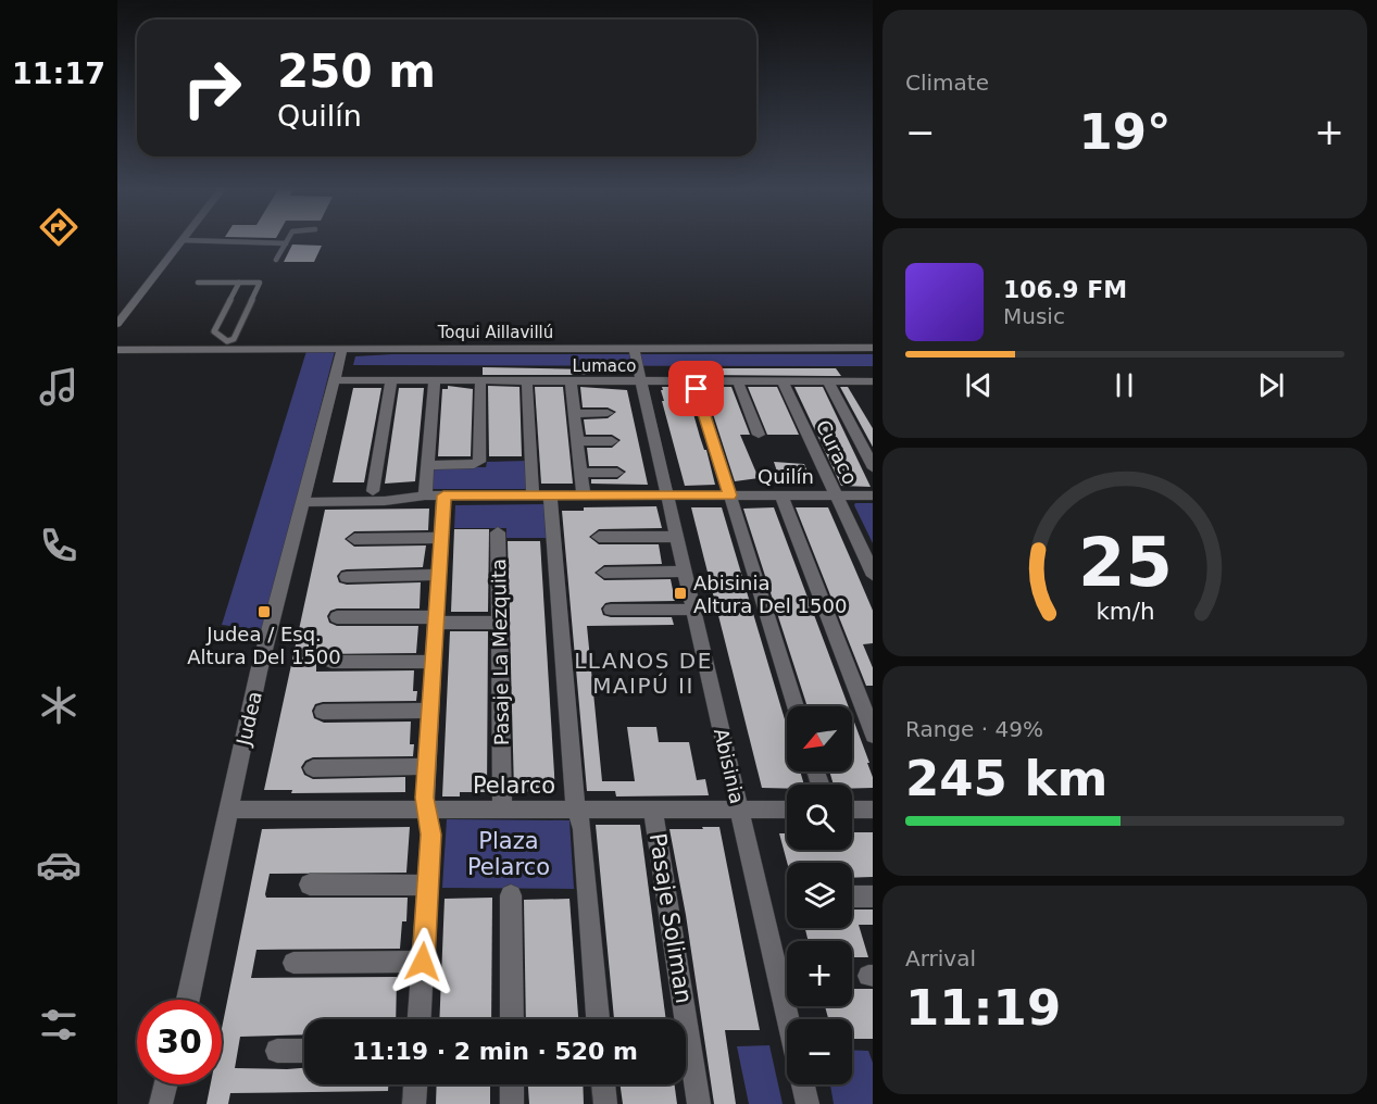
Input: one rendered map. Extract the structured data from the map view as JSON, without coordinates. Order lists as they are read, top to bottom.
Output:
{
  "streets": {
    "street": [
      "Toqui Aillavillú",
      "Lumaco",
      "Curaco",
      "Quilín",
      "Pasaje La Mezquita",
      "Judea",
      "Abisinia",
      "Pelarco",
      "Pasaje Soliman"
    ]
  },
  "crossings": [
    ["Toqui Aillavillú", "Judea"],
    ["Toqui Aillavillú", "Abisinia"],
    ["Lumaco", "Curaco"],
    ["Lumaco", "Judea"],
    ["Lumaco", "Abisinia"],
    ["Curaco", "Quilín"],
    ["Quilín", "Judea"],
    ["Quilín", "Abisinia"],
    ["Pasaje La Mezquita", "Pelarco"],
    ["Judea", "Pelarco"],
    ["Abisinia", "Pelarco"],
    ["Pelarco", "Pasaje Soliman"]
  ],
  "districts": ["LLANOS DE MAIPÚ II"],
  "parks": ["Plaza Pelarco"],
  "places": {
    "transit": ["Abisinia Altura Del 1500", "Judea / Esq. Altura Del 1500"]
  },
  "north": "bottom left",
  "page": {
    "tabs": "11:17",
    "tile": [
      "Climate",
      ["Range · 49%", "245 km"],
      ["Arrival", "11:19"]
    ],
    "turn": ["250 m", "Quilín"],
    "heat": ["−", "19°", "+"],
    "song": ["106.9 FM", "Music"],
    "map_buttons": ["+", "−"],
    "limit": "30",
    "trip": "11:19 · 2 min · 520 m",
    "gauge": ["25", "km/h"]
  }
}
